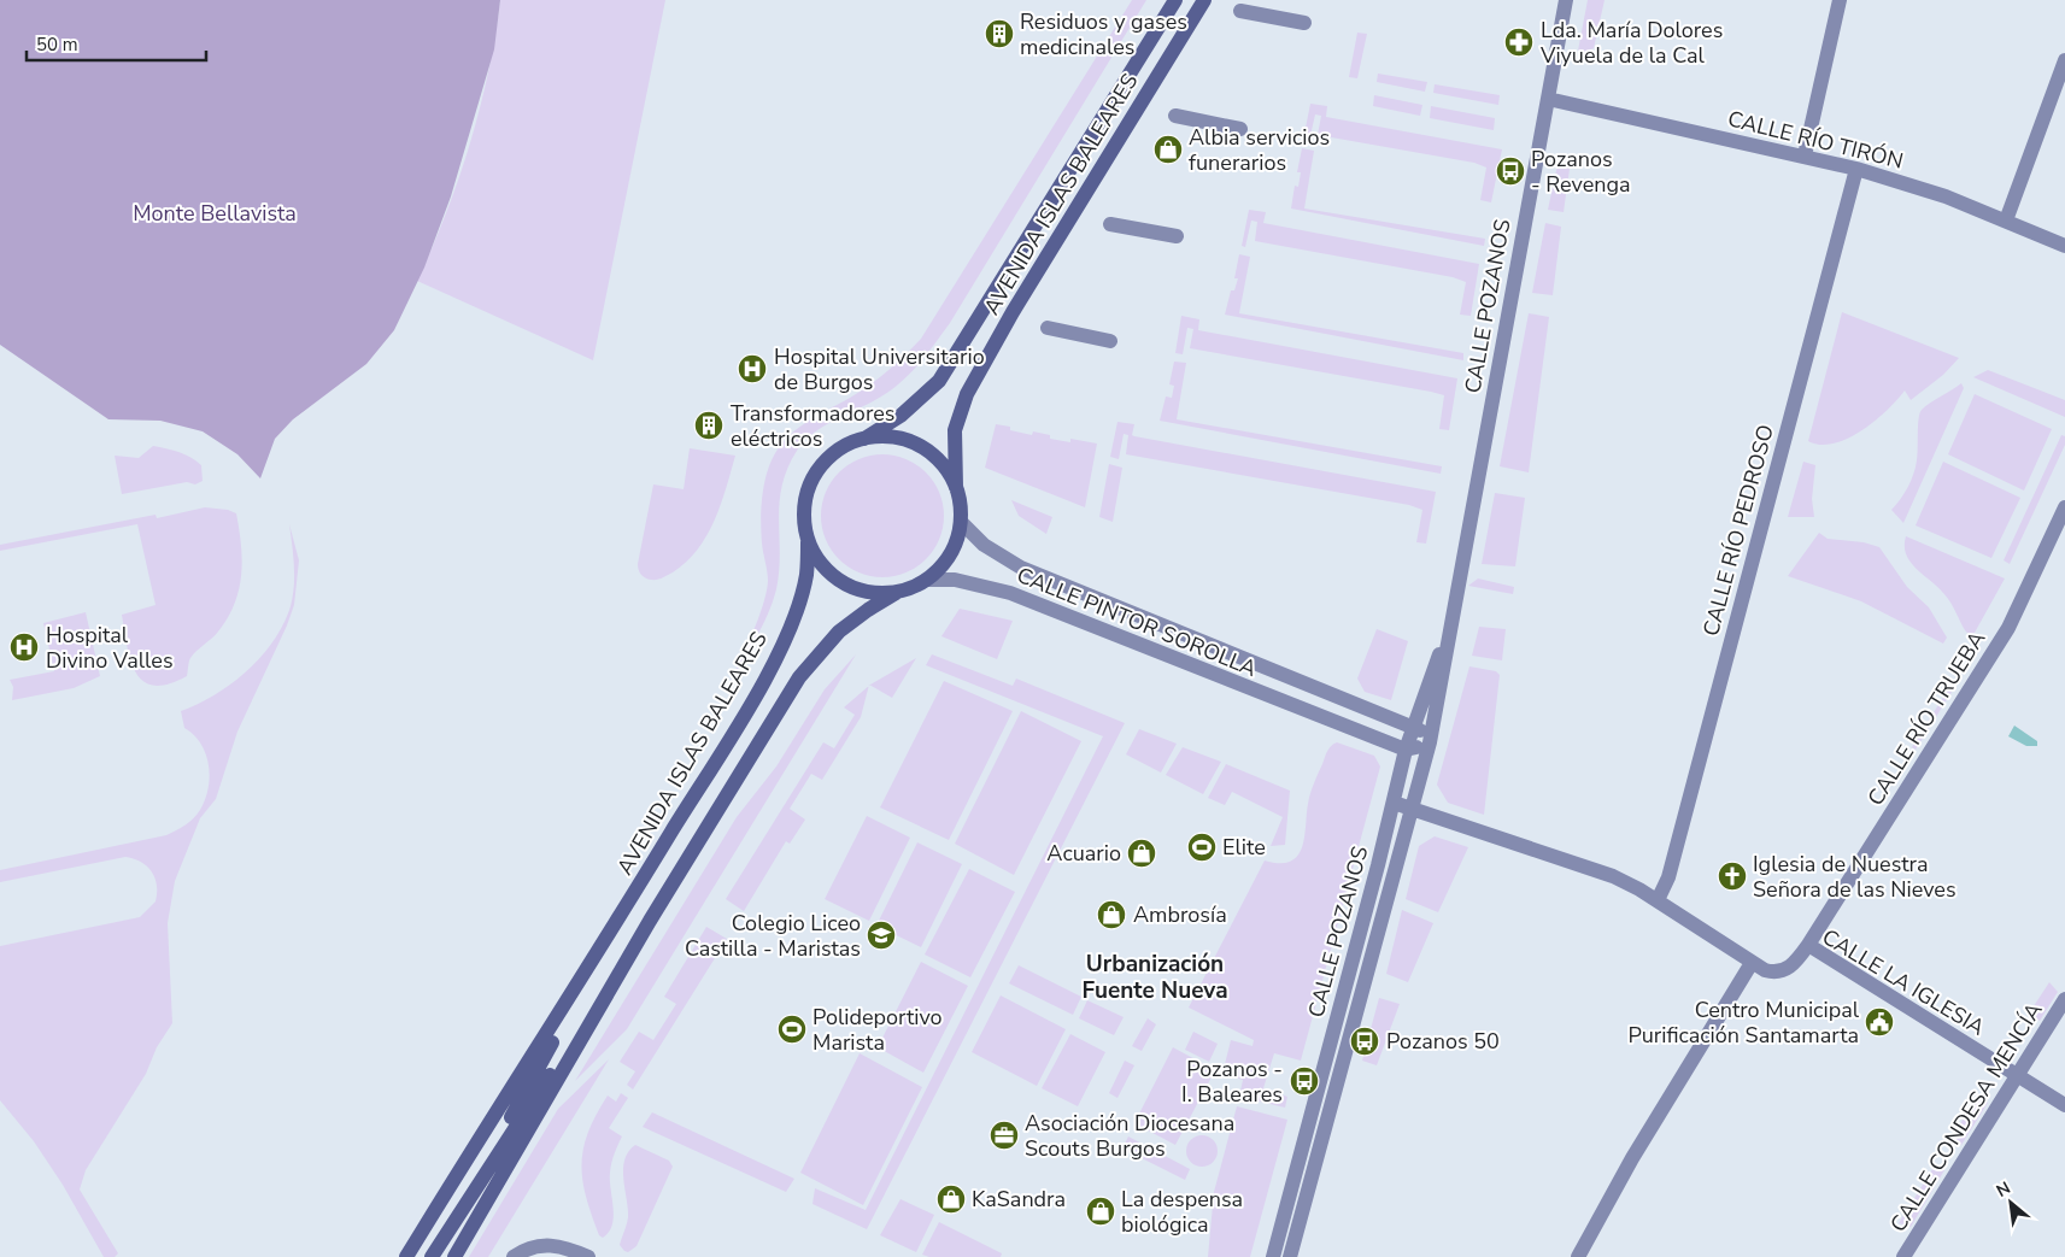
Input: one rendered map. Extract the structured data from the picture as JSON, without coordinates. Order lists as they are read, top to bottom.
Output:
{
  "streets": {
    "main road": ["AVENIDA ISLAS BALEARES"],
    "street": [
      "CALLE RÍO TIRÓN",
      "CALLE POZANOS",
      "CALLE RÍO PEDROSO",
      "CALLE PINTOR SOROLLA",
      "CALLE RÍO TRUEBA",
      "CALLE LA IGLESIA",
      "CALLE CONDESA MENCÍA"
    ]
  },
  "crossings": [
    ["CALLE RÍO TIRÓN", "CALLE POZANOS"],
    ["CALLE RÍO TIRÓN", "CALLE RÍO PEDROSO"],
    ["AVENIDA ISLAS BALEARES", "CALLE PINTOR SOROLLA"],
    ["CALLE POZANOS", "CALLE PINTOR SOROLLA"],
    ["CALLE POZANOS", "CALLE LA IGLESIA"],
    ["CALLE RÍO PEDROSO", "CALLE LA IGLESIA"],
    ["CALLE RÍO TRUEBA", "CALLE LA IGLESIA"],
    ["CALLE LA IGLESIA", "CALLE CONDESA MENCÍA"]
  ],
  "districts": ["Urbanización Fuente Nueva"],
  "parks": ["Monte Bellavista"],
  "places": {
    "building": ["Residuos y gases medicinales", "Transformadores eléctricos"],
    "pharmacy": ["Lda. María Dolores Viyuela de la Cal"],
    "shop": [
      "Albia servicios funerarios",
      "Acuario",
      "Ambrosía",
      "KaSandra",
      "La despensa biológica"
    ],
    "bus stop": ["Pozanos - Revenga", "Pozanos 50", "Pozanos - I. Baleares"],
    "hospital": ["Hospital Universitario de Burgos", "Hospital Divino Valles"],
    "sports": ["Elite", "Polideportivo Marista"],
    "church": ["Iglesia de Nuestra Señora de las Nieves"],
    "school or university": ["Colegio Liceo Castilla - Maristas"],
    "public building": ["Centro Municipal Purificación Santamarta"],
    "office": ["Asociación Diocesana Scouts Burgos"]
  },
  "scale_bar": "50 m",
  "north": "top left"
}
